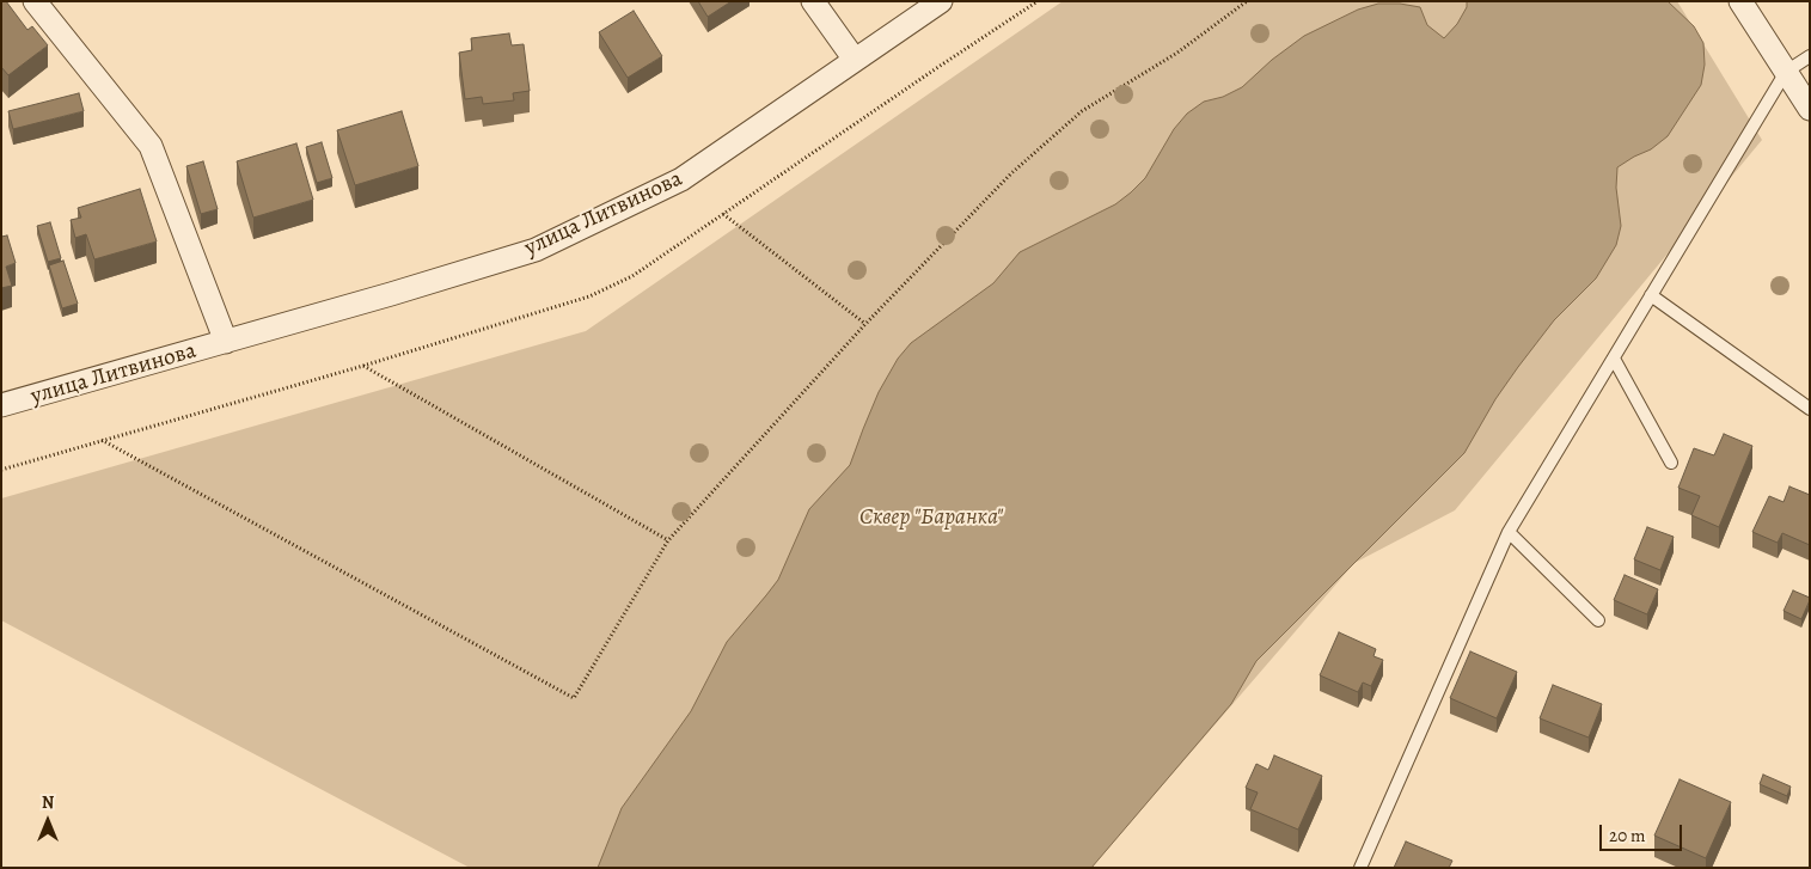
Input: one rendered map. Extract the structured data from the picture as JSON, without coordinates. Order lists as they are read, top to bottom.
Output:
{
  "streets": {
    "street": ["улица Литвинова"]
  },
  "parks": ["Сквер \"Баранка\""],
  "scale_bar": "20 m",
  "north": "top"
}
